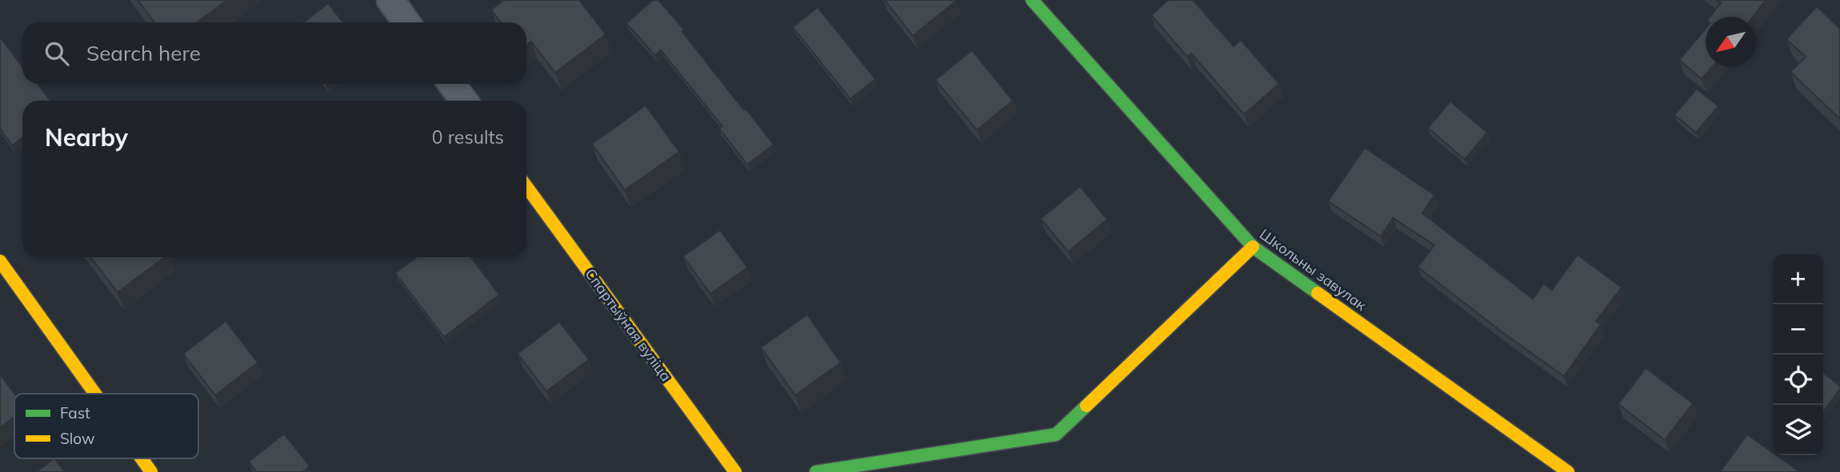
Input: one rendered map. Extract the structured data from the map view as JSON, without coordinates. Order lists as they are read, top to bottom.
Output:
{
  "streets": {
    "street": ["Школьны завулак", "Спартыўная вуліца"]
  },
  "legend": ["Fast", "Slow"],
  "north": "bottom left",
  "page": {
    "search": "Search here",
    "heading": ["Nearby", "0 results"],
    "map_buttons": ["+", "−"]
  }
}
